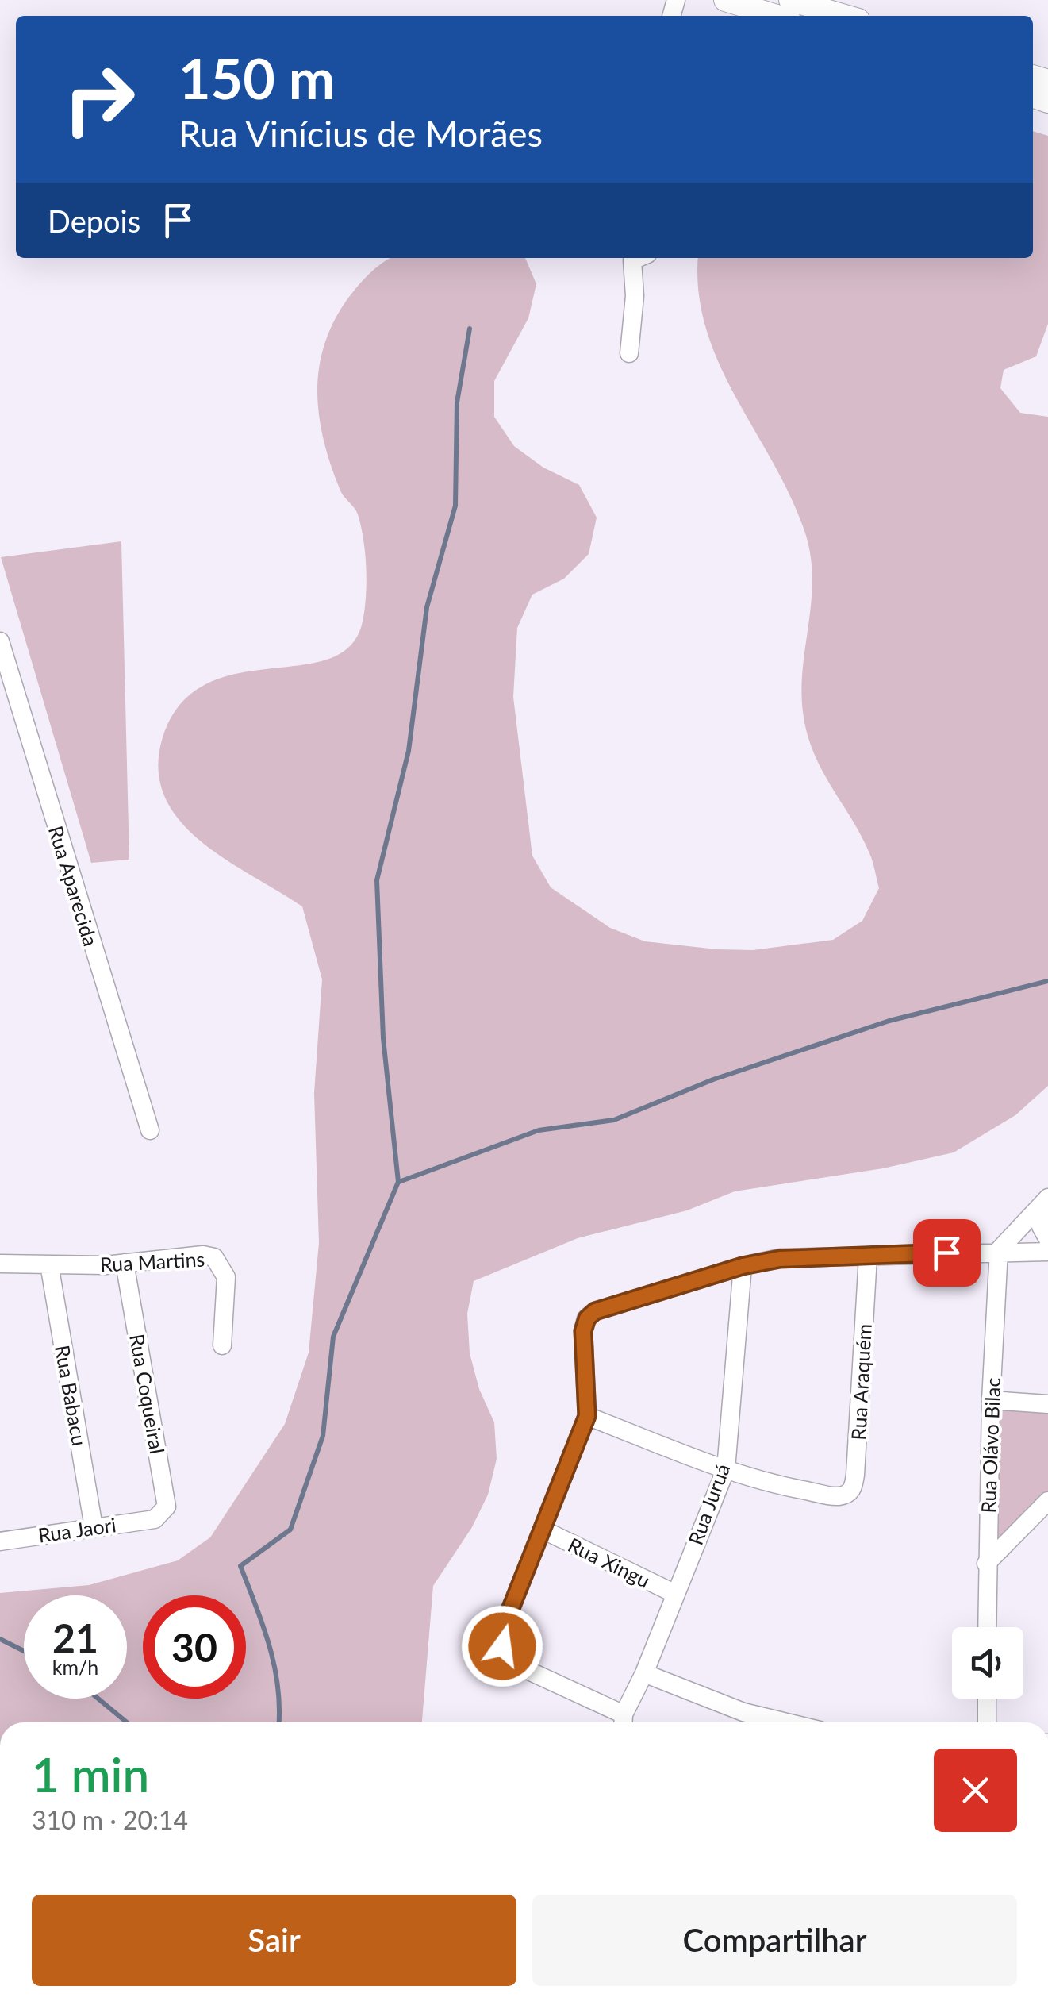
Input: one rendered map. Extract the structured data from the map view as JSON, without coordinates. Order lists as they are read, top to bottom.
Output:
{
  "streets": {
    "street": [
      "Rua Aparecida",
      "Rua Martins",
      "Rua Araquém",
      "Rua Coqueiral",
      "Rua Babacu",
      "Rua Olávo Bilac",
      "Rua Juruá",
      "Rua Jaori",
      "Rua Xingu"
    ]
  },
  "crossings": [
    ["Rua Martins", "Rua Coqueiral"],
    ["Rua Martins", "Rua Babacu"],
    ["Rua Araquém", "Rua Juruá"],
    ["Rua Coqueiral", "Rua Jaori"],
    ["Rua Babacu", "Rua Jaori"],
    ["Rua Juruá", "Rua Xingu"]
  ],
  "page": {
    "turn": ["150 m", "Rua Vinícius de Morães"],
    "then": "Depois",
    "speed": "21 km/h",
    "limit": "30",
    "heading": ["1 min", "310 m · 20:14"],
    "buttons": ["Sair", "Compartilhar"]
  }
}
